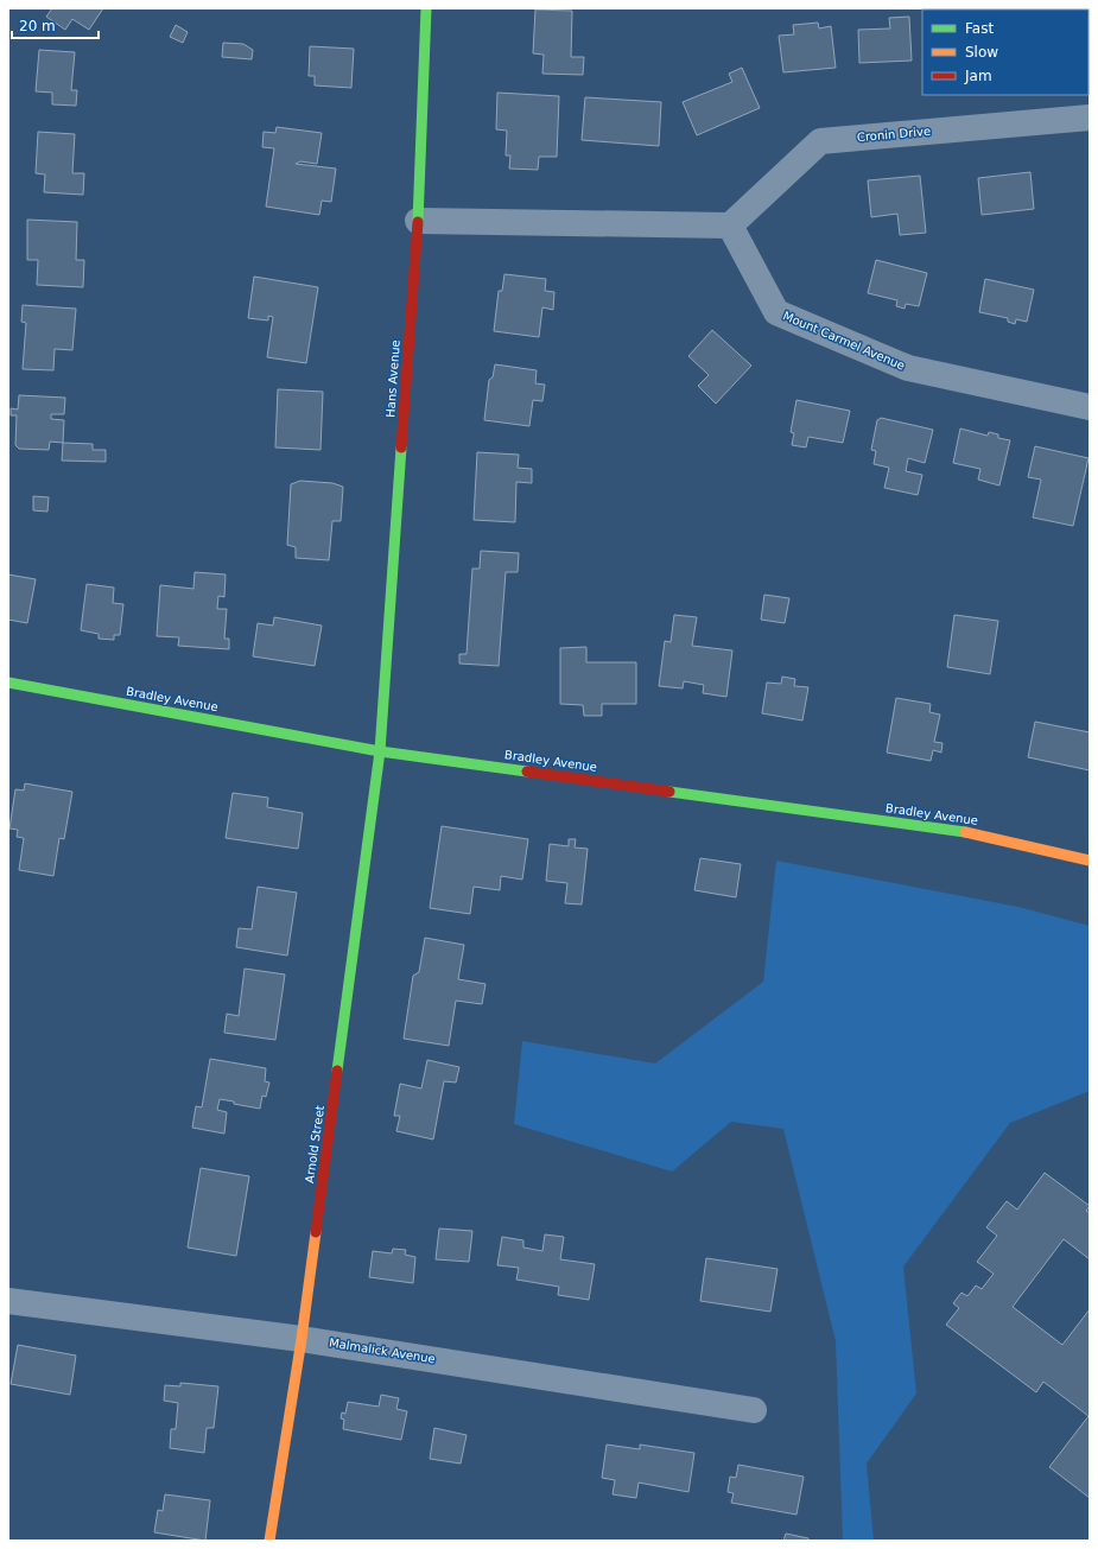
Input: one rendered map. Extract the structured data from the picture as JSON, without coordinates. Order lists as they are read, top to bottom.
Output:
{
  "streets": {
    "street": [
      "Cronin Drive",
      "Mount Carmel Avenue",
      "Hans Avenue",
      "Bradley Avenue",
      "Arnold Street",
      "Malmalick Avenue"
    ]
  },
  "crossings": [
    ["Cronin Drive", "Mount Carmel Avenue"],
    ["Hans Avenue", "Bradley Avenue"],
    ["Hans Avenue", "Arnold Street"],
    ["Bradley Avenue", "Arnold Street"],
    ["Arnold Street", "Malmalick Avenue"]
  ],
  "legend": ["Fast", "Slow", "Jam"],
  "scale_bar": "20 m"
}
